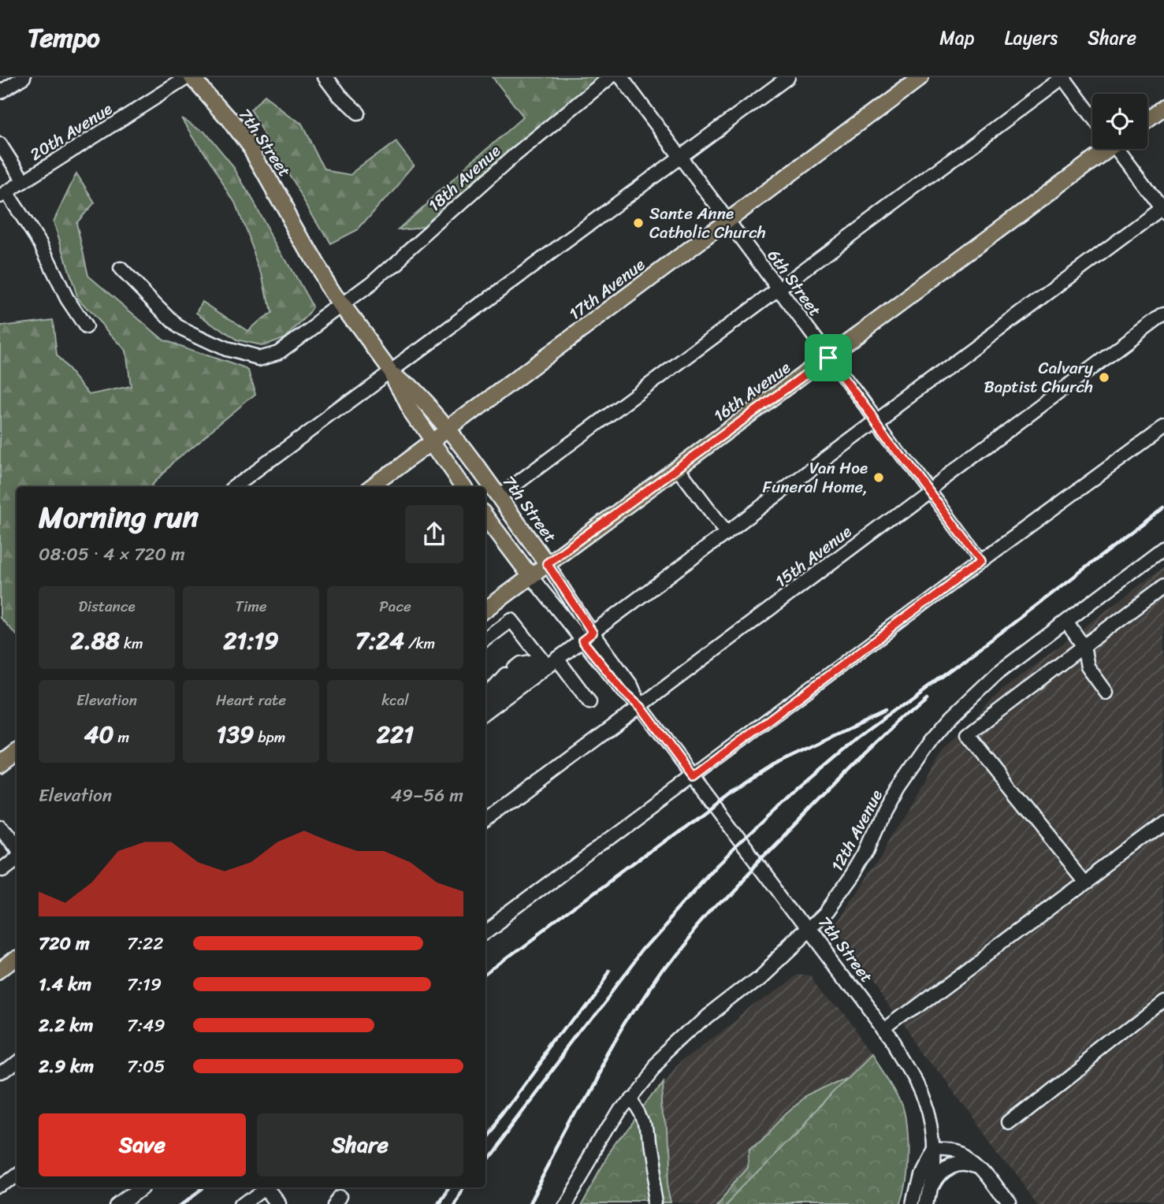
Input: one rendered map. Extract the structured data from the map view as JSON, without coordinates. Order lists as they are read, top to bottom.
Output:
{
  "streets": {
    "main road": ["7th Street", "17th Avenue", "16th Avenue"],
    "street": [
      "20th Avenue",
      "18th Avenue",
      "6th Street",
      "15th Avenue",
      "12th Avenue"
    ]
  },
  "crossings": [
    ["20th Avenue", "7th Street"],
    ["7th Street", "18th Avenue"],
    ["7th Street", "17th Avenue"],
    ["7th Street", "16th Avenue"],
    ["7th Street", "15th Avenue"],
    ["7th Street", "12th Avenue"],
    ["6th Street", "17th Avenue"],
    ["6th Street", "16th Avenue"],
    ["6th Street", "15th Avenue"]
  ],
  "places": ["Sante Anne Catholic Church", "Calvary Baptist Church", "Van Hoe Funeral Home,"],
  "page": {
    "header": "Tempo",
    "nav": ["Map", "Layers", "Share"],
    "heading": ["Morning run", "08:05 · 4 × 720 m"],
    "stats": [
      ["Distance", "2.88 km"],
      ["Time", "21:19"],
      ["Pace", "7:24 /km"],
      ["Elevation", "40 m"],
      ["Heart rate", "139 bpm"],
      ["kcal", "221"]
    ],
    "chart": ["Elevation", "49–56 m"],
    "list": [
      {
        "name": "720 m",
        "note": "7:22"
      },
      {
        "name": "1.4 km",
        "note": "7:19"
      },
      {
        "name": "2.2 km",
        "note": "7:49"
      },
      {
        "name": "2.9 km",
        "note": "7:05"
      }
    ],
    "buttons": ["Save", "Share"]
  }
}
